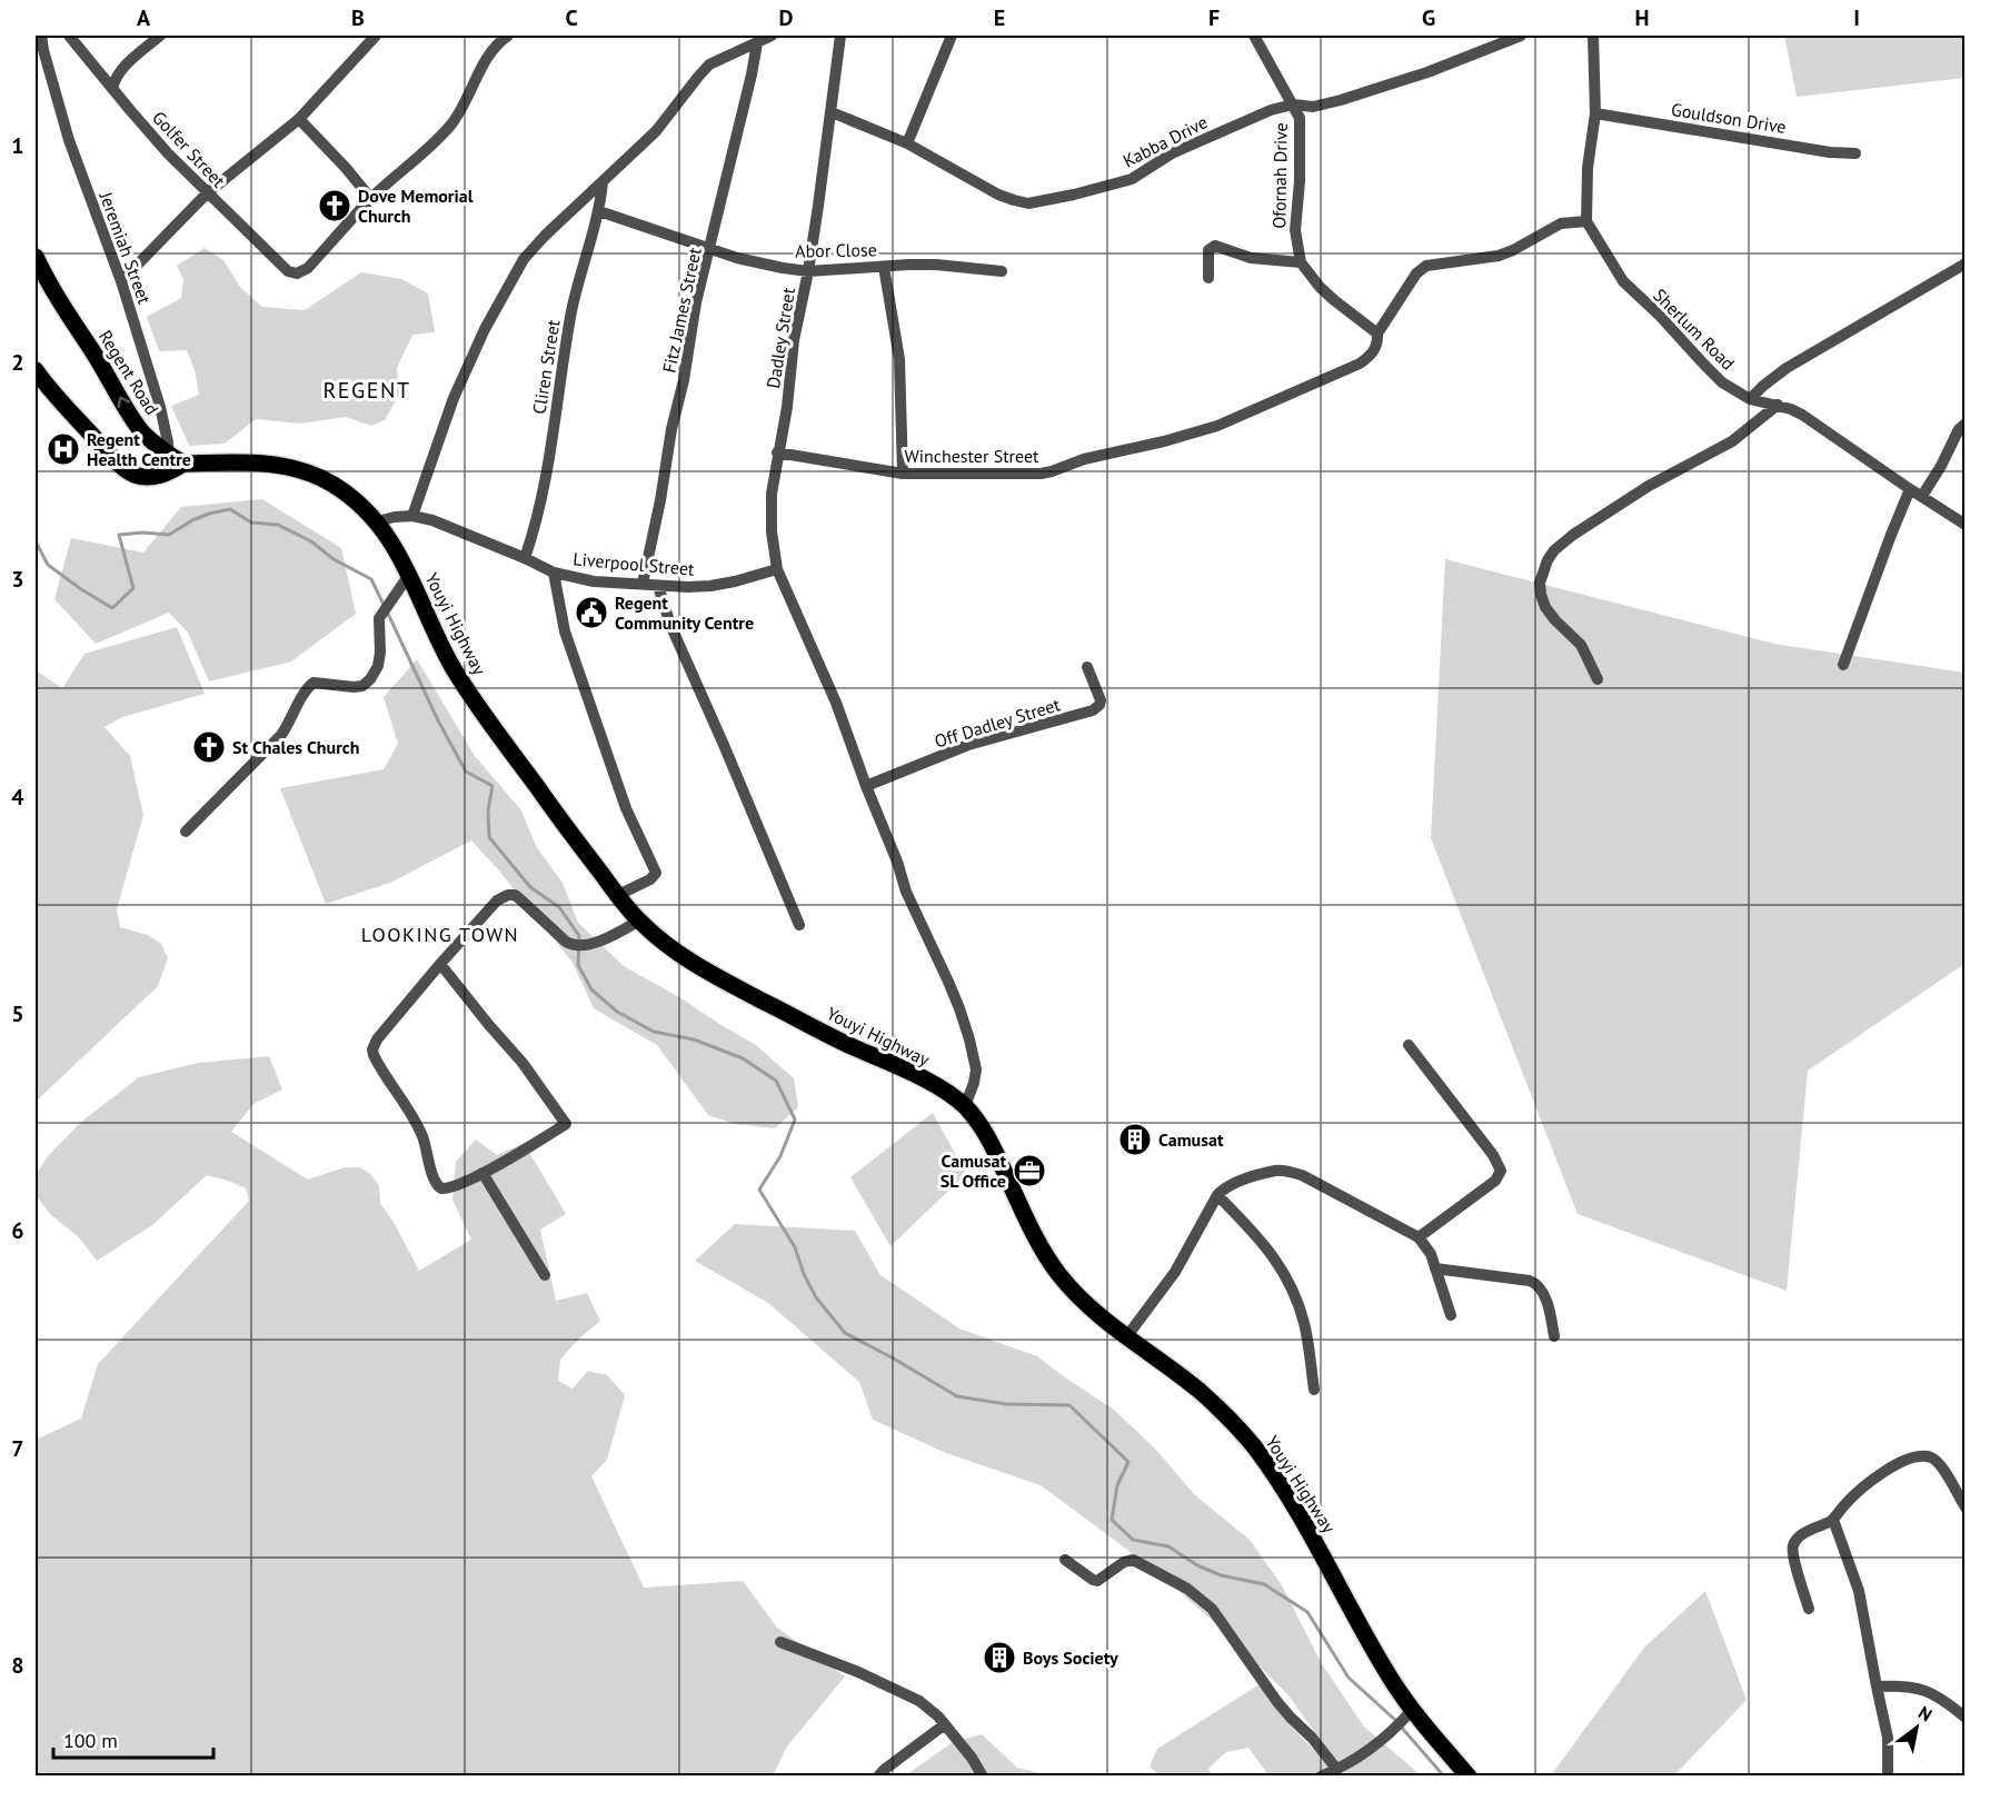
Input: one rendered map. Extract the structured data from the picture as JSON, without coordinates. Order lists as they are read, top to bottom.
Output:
{
  "streets": {
    "main road": ["Regent Road", "Youyi Highway"],
    "street": [
      "Gouldson Drive",
      "Kabba Drive",
      "Golfer Street",
      "Ofornah Drive",
      "Jeremiah Street",
      "Abor Close",
      "Fitz James Street",
      "Sherlum Road",
      "Dadley Street",
      "Cliren Street",
      "Winchester Street",
      "Liverpool Street",
      "Off Dadley Street"
    ]
  },
  "crossings": [
    ["Kabba Drive", "Ofornah Drive"],
    ["Kabba Drive", "Dadley Street"],
    ["Ofornah Drive", "Winchester Street"],
    ["Jeremiah Street", "Regent Road"],
    ["Abor Close", "Fitz James Street"],
    ["Abor Close", "Dadley Street"],
    ["Abor Close", "Cliren Street"],
    ["Fitz James Street", "Liverpool Street"],
    ["Dadley Street", "Winchester Street"],
    ["Dadley Street", "Liverpool Street"],
    ["Dadley Street", "Youyi Highway"],
    ["Dadley Street", "Off Dadley Street"],
    ["Cliren Street", "Liverpool Street"],
    ["Regent Road", "Youyi Highway"],
    ["Liverpool Street", "Youyi Highway"]
  ],
  "one_way": ["Regent Road"],
  "districts": ["REGENT", "LOOKING TOWN"],
  "places": {
    "church": ["Dove Memorial Church", "St Chales Church"],
    "hospital": ["Regent Health Centre"],
    "public building": ["Regent Community Centre"],
    "building": ["Camusat", "Boys Society"],
    "office": ["Camusat SL Office"]
  },
  "scale_bar": "100 m",
  "north": "top right",
  "grid": {
    "columns": [
      "A",
      "B",
      "C",
      "D",
      "E",
      "F",
      "G",
      "H",
      "I"
    ],
    "rows": [
      "1",
      "2",
      "3",
      "4",
      "5",
      "6",
      "7",
      "8"
    ]
  }
}
